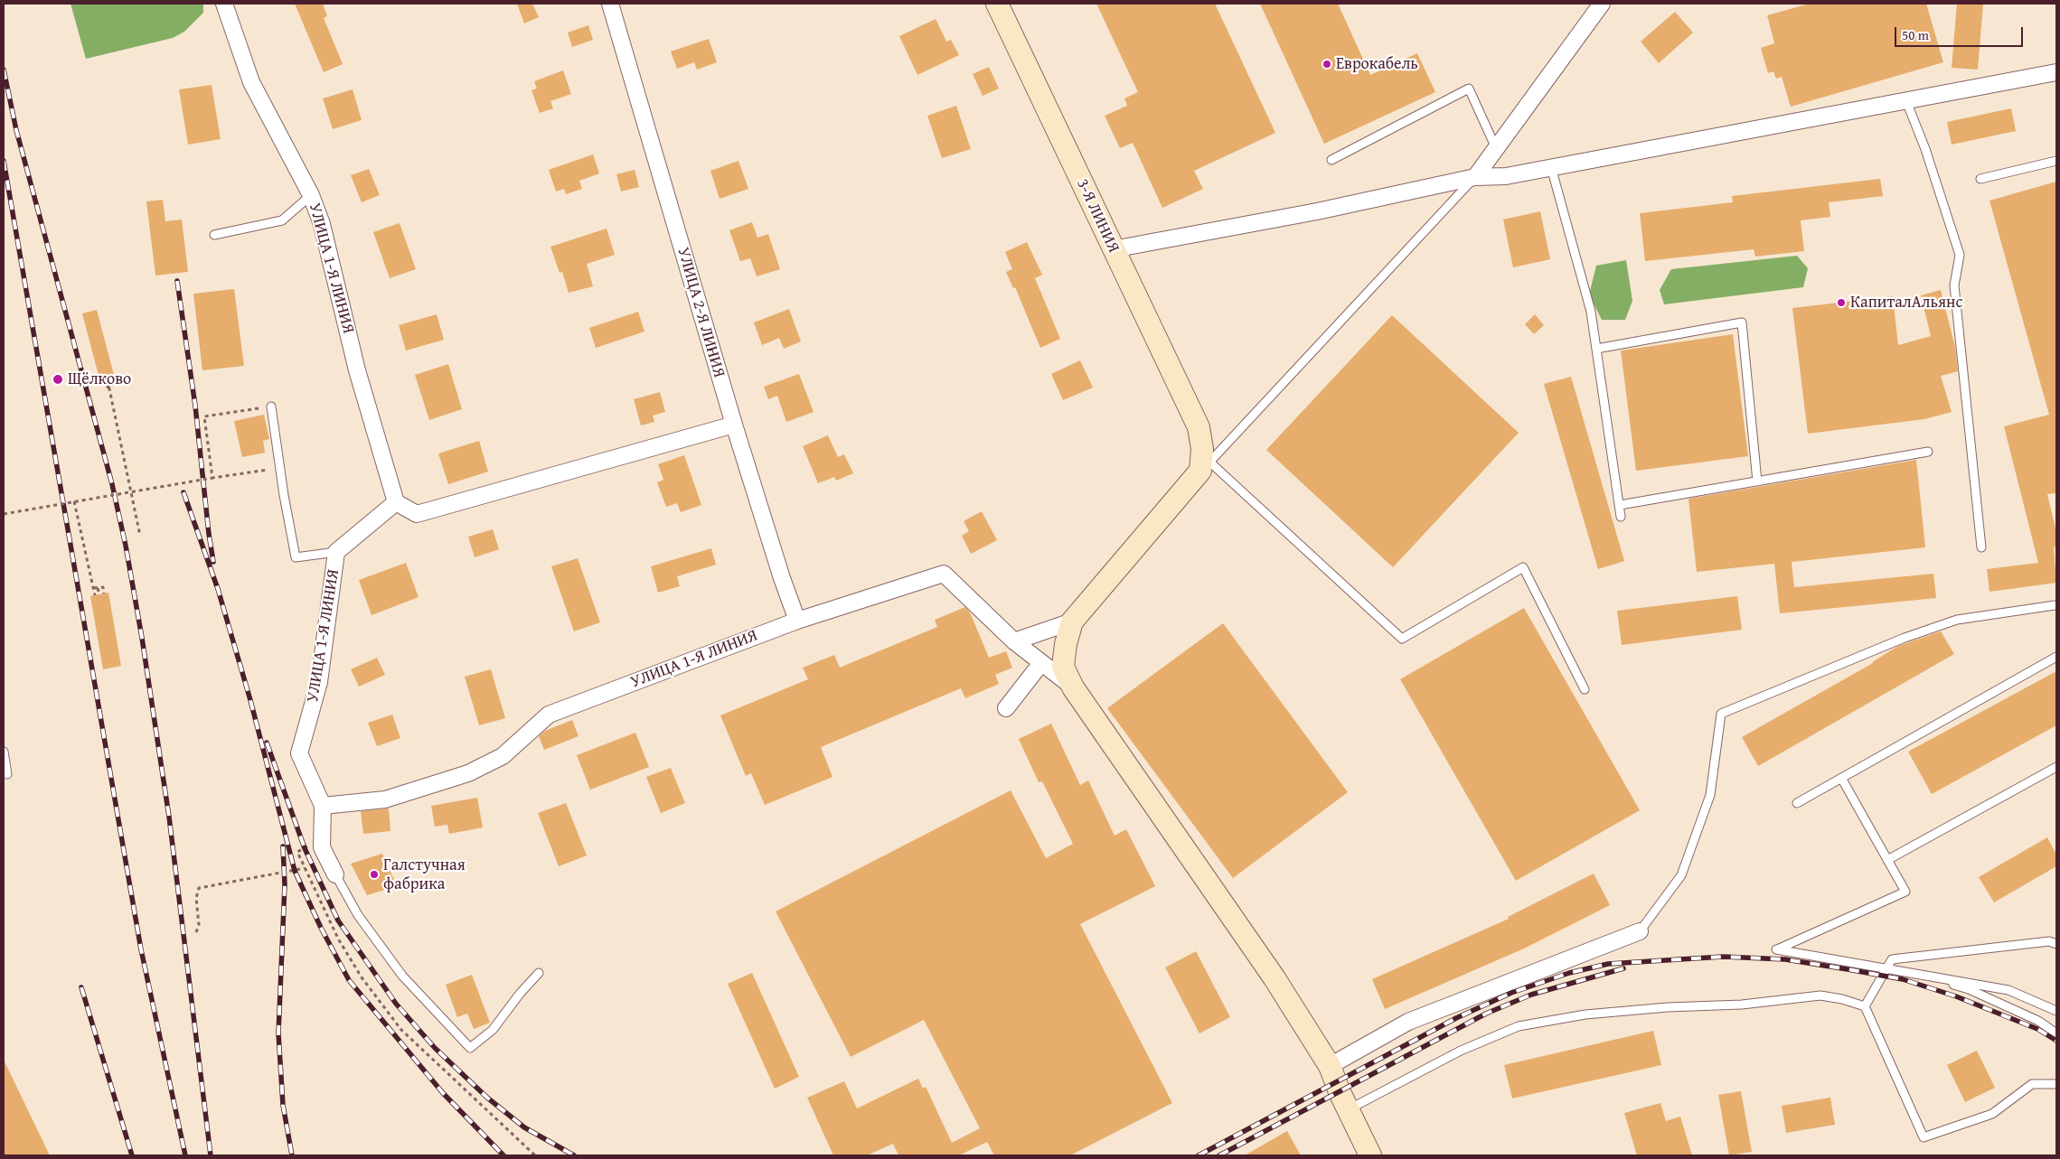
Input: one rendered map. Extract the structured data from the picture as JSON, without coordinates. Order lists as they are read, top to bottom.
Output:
{
  "streets": {
    "street": ["3-Я ЛИНИЯ", "УЛИЦА 1-Я ЛИНИЯ", "УЛИЦА 2-Я ЛИНИЯ"]
  },
  "crossings": [
    ["УЛИЦА 1-Я ЛИНИЯ", "УЛИЦА 2-Я ЛИНИЯ"]
  ],
  "places": [
    "Еврокабель",
    "КапиталАльянс",
    "Щёлково",
    "Галстучная фабрика"
  ],
  "scale_bar": "50 m"
}
